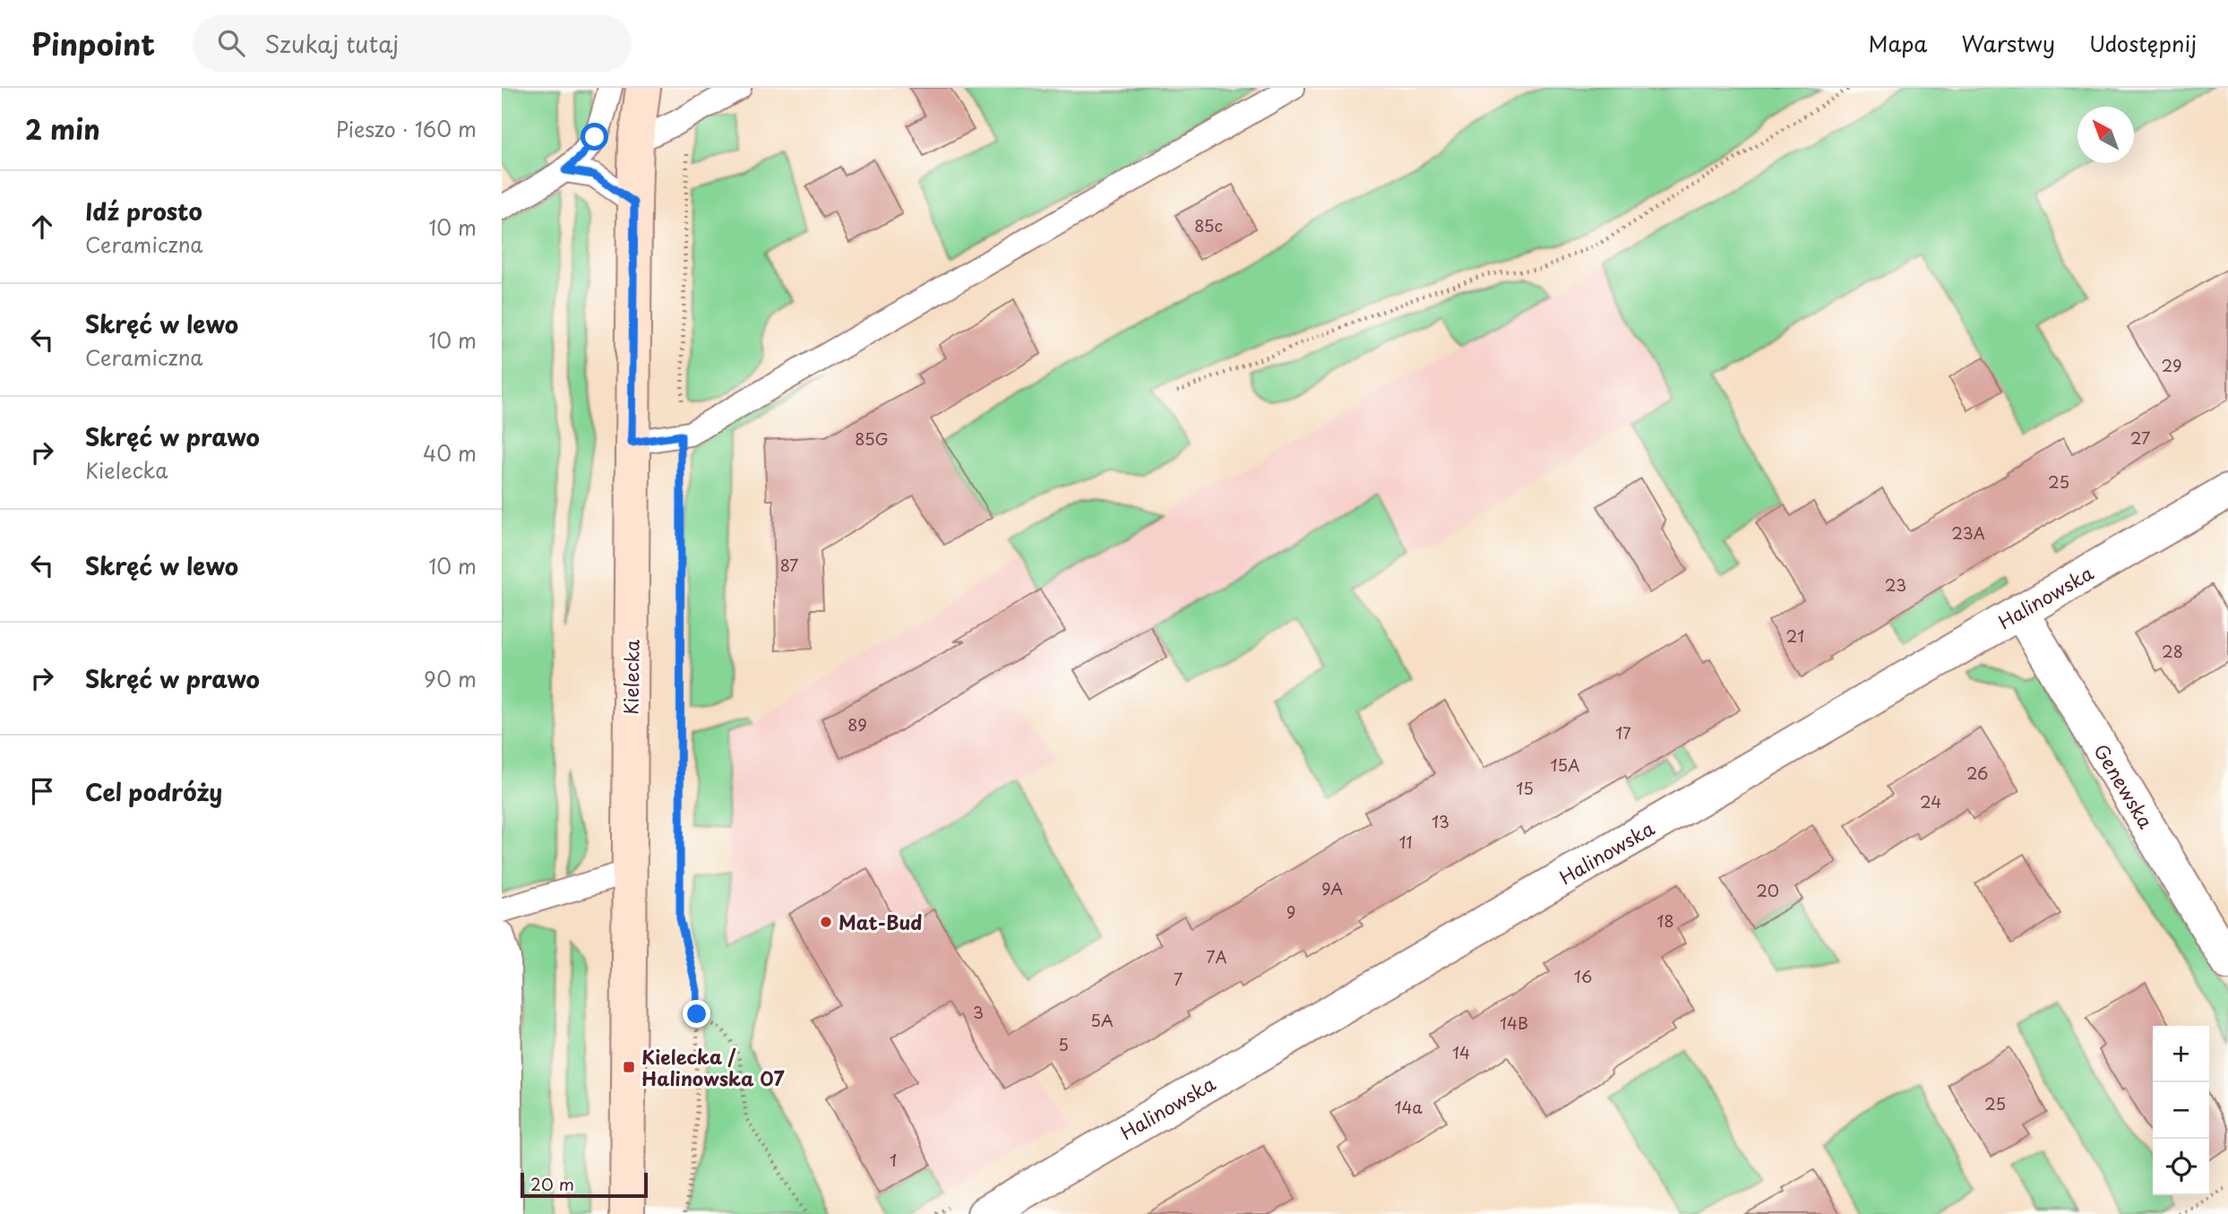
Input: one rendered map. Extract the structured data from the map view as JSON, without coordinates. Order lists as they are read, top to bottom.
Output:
{
  "streets": {
    "main road": ["Kielecka"],
    "street": ["Halinowska", "Genewska"]
  },
  "crossings": [
    ["Halinowska", "Genewska"]
  ],
  "places": {
    "other": ["Mat-Bud"],
    "transit": ["Kielecka / Halinowska 07"]
  },
  "house_numbers": [
    "85c",
    "29",
    "27",
    "85G",
    "25",
    "23A",
    "87",
    "23",
    "21",
    "28",
    "89",
    "17",
    "15A",
    "26",
    "15",
    "24",
    "13",
    "11",
    "9A",
    "20",
    "9",
    "18",
    "7A",
    "16",
    "7",
    "3",
    "5A",
    "14B",
    "5",
    "14",
    "25",
    "14a",
    "1"
  ],
  "scale_bar": "20 m",
  "north": "top left",
  "page": {
    "header": "Pinpoint",
    "search": "Szukaj tutaj",
    "nav": ["Mapa", "Warstwy", "Udostępnij"],
    "heading": ["2 min", "Pieszo · 160 m"],
    "list": [
      ["Idź prosto", "Ceramiczna", "10 m"],
      ["Skręć w lewo", "Ceramiczna", "10 m"],
      ["Skręć w prawo", "Kielecka", "40 m"],
      ["Skręć w lewo", "10 m"],
      ["Skręć w prawo", "90 m"],
      "Cel podróży"
    ],
    "map_buttons": ["+", "−"],
    "scale": "20 m"
  }
}
